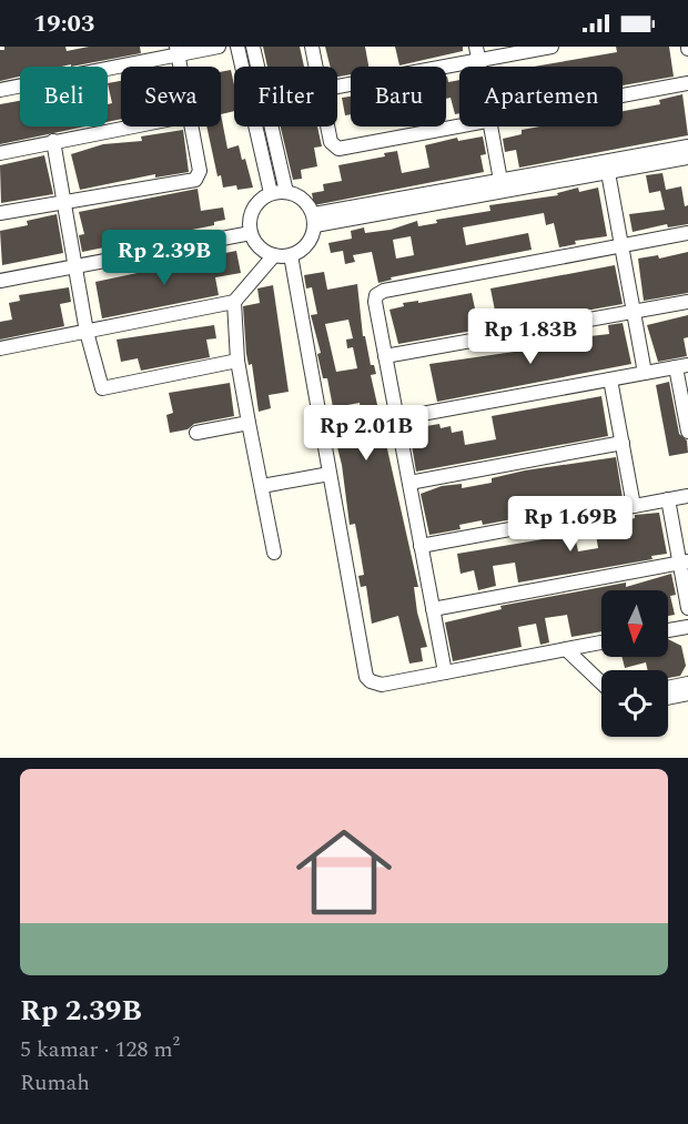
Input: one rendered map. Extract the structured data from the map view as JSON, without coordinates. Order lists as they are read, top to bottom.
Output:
{
  "north": "bottom",
  "page": {
    "status": "19:03",
    "chip": [
      "Beli",
      "Sewa",
      "Filter",
      "Baru",
      "Apartemen"
    ],
    "price": [
      "Rp 2.39B",
      "Rp 1.83B",
      "Rp 2.01B",
      "Rp 1.69B"
    ],
    "list": [
      {
        "name": "Rp 2.39B",
        "note": "5 kamar · 128 m² · Rumah"
      }
    ]
  }
}
